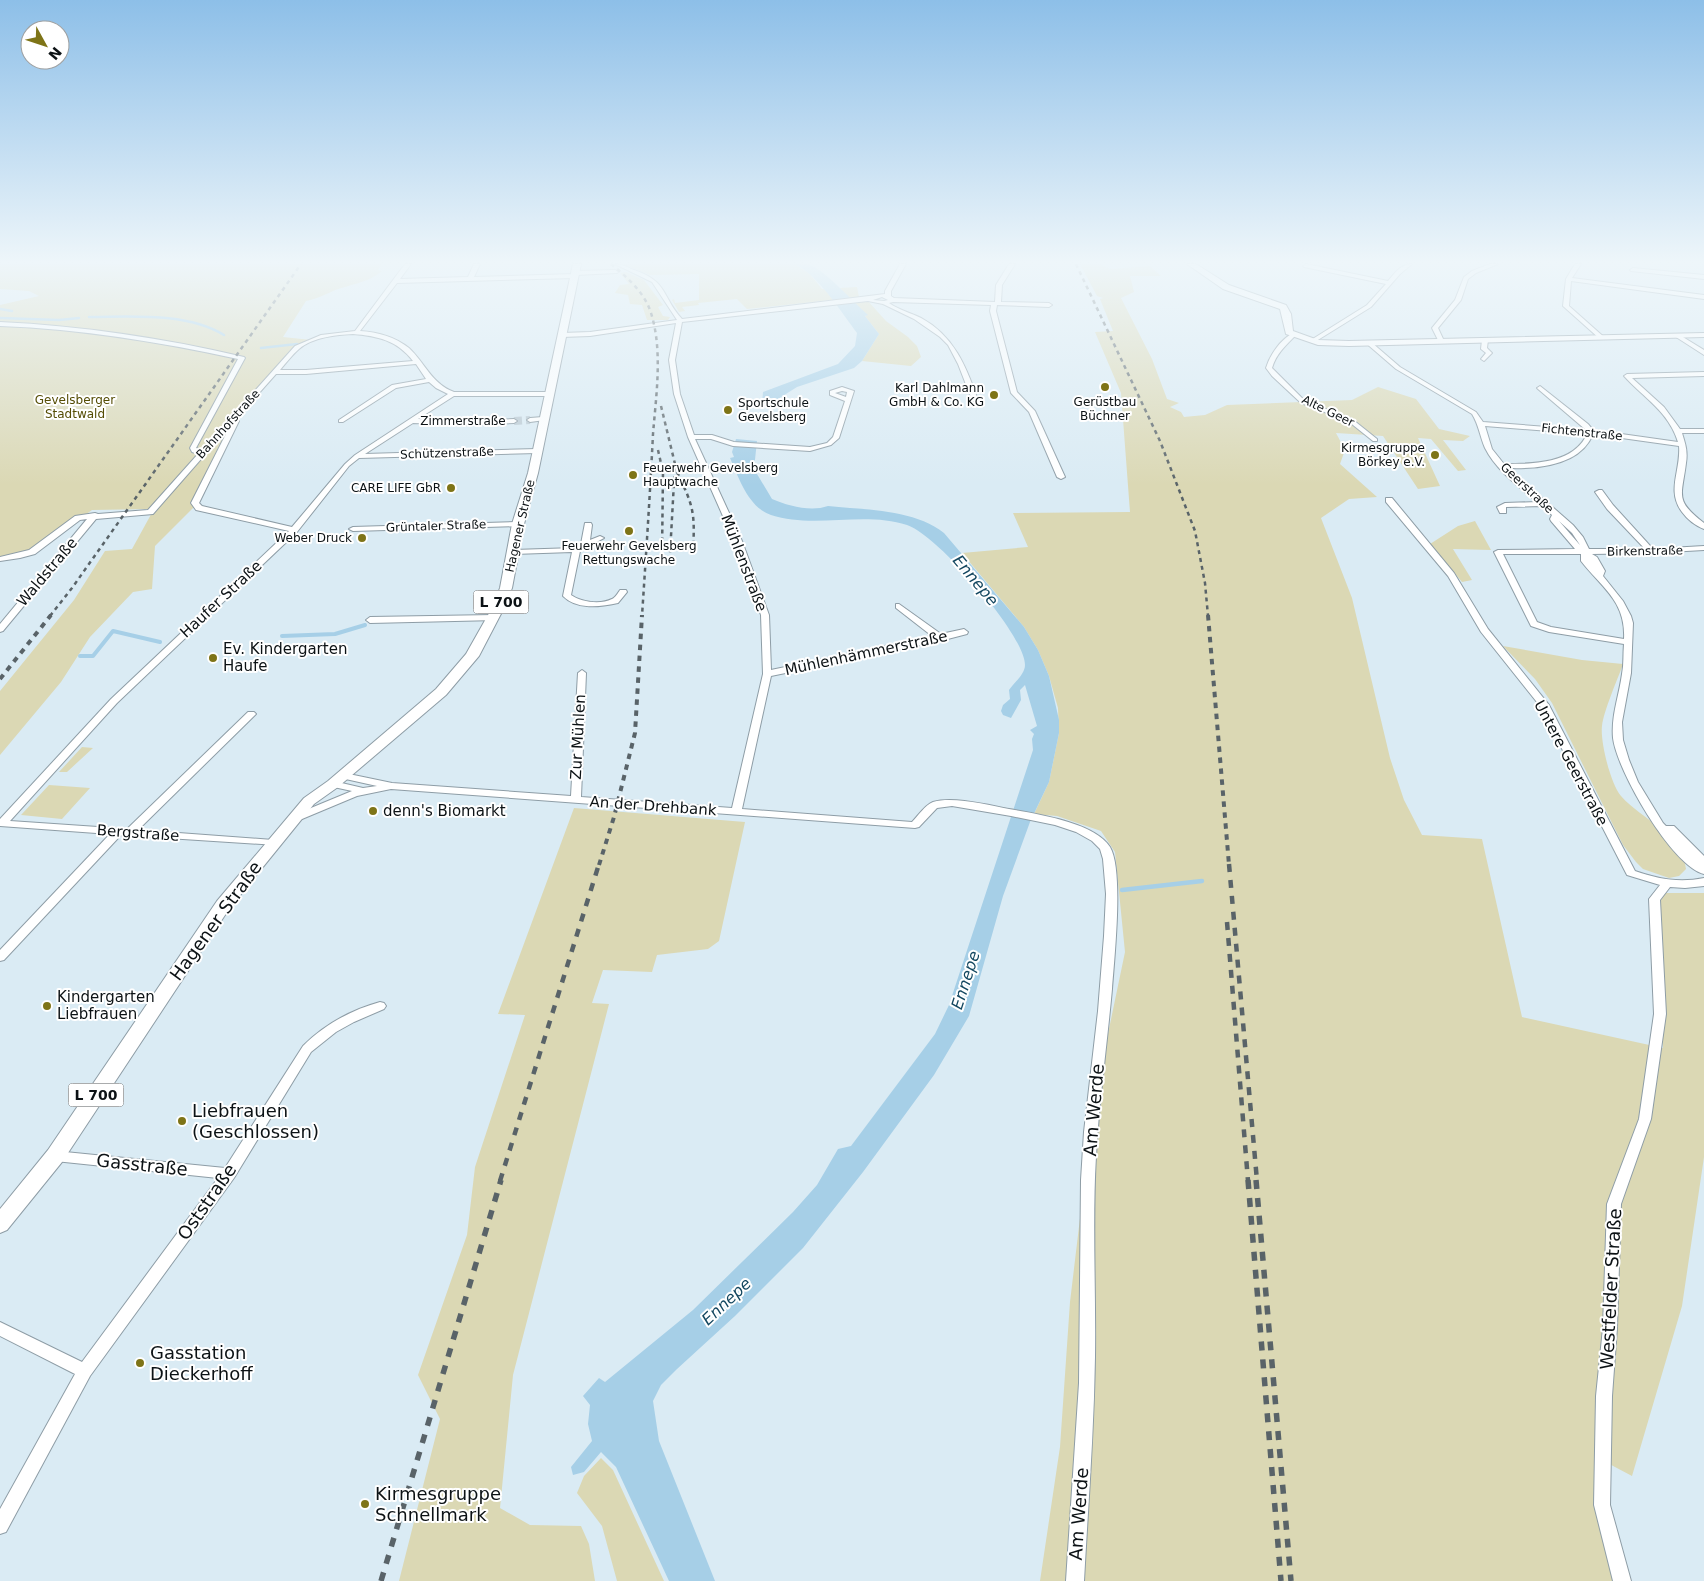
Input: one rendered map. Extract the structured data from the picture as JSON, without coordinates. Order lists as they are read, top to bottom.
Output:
{
  "streets": {
    "main road": ["Hagener Straße", "L 700"],
    "street": [
      "Alte Geer",
      "Zimmerstraße",
      "Bahnhofstraße",
      "Fichtenstraße",
      "Schützenstraße",
      "Geerstraße",
      "Grüntaler Straße",
      "Birkenstraße",
      "Mühlenstraße",
      "Waldstraße",
      "Haufer Straße",
      "Mühlenhämmerstraße",
      "Zur Mühlen",
      "Untere Geerstraße",
      "An der Drehbank",
      "Bergstraße",
      "Am Werde",
      "Gasstraße",
      "Oststraße",
      "Westfelder Straße"
    ]
  },
  "crossings": [
    ["Zimmerstraße", "Haufer Straße"],
    ["Bahnhofstraße", "Waldstraße"],
    ["Bahnhofstraße", "Haufer Straße"],
    ["Fichtenstraße", "Geerstraße"],
    ["Schützenstraße", "Hagener Straße"],
    ["Schützenstraße", "Haufer Straße"],
    ["Geerstraße", "Birkenstraße"],
    ["Grüntaler Straße", "Hagener Straße"],
    ["Hagener Straße", "An der Drehbank"],
    ["Hagener Straße", "Bergstraße"],
    ["Hagener Straße", "Gasstraße"],
    ["Mühlenstraße", "Mühlenhämmerstraße"],
    ["Mühlenstraße", "An der Drehbank"],
    ["Haufer Straße", "Bergstraße"],
    ["Zur Mühlen", "An der Drehbank"],
    ["Untere Geerstraße", "Westfelder Straße"],
    ["An der Drehbank", "Am Werde"],
    ["Gasstraße", "Oststraße"]
  ],
  "water": ["Ennepe"],
  "parks": ["Gevelsberger Stadtwald"],
  "places": [
    "Gerüstbau Büchner",
    "Karl Dahlmann GmbH & Co. KG",
    "Sportschule Gevelsberg",
    "Kirmesgruppe Börkey e.V.",
    "Feuerwehr Gevelsberg Hauptwache",
    "CARE LIFE GbR",
    "Feuerwehr Gevelsberg Rettungswache",
    "Weber Druck",
    "Ev. Kindergarten Haufe",
    "denn's Biomarkt",
    "Kindergarten Liebfrauen",
    "Liebfrauen (Geschlossen)",
    "Gasstation Dieckerhoff",
    "Kirmesgruppe Schnellmark"
  ],
  "north": "bottom right"
}
